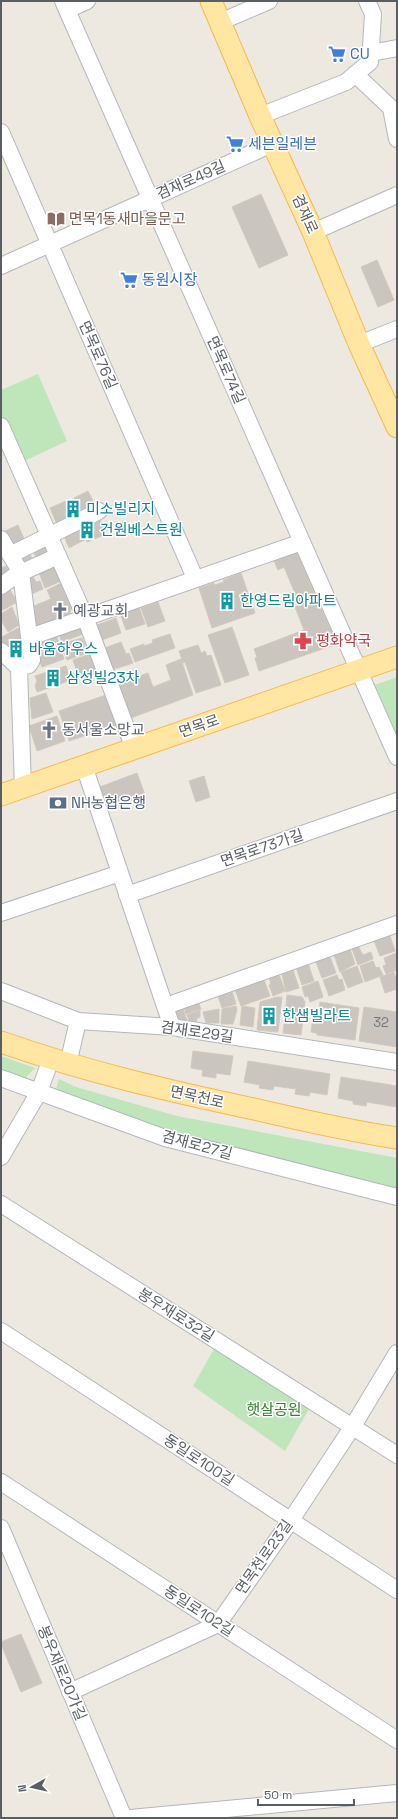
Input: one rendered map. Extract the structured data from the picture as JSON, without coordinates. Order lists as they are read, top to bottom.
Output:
{
  "streets": {
    "main road": ["겸재로", "면목로", "면목천로"],
    "street": [
      "겸재로49길",
      "면목로76길",
      "면목로74길",
      "면목로73가길",
      "겸재로29길",
      "겸재로27길",
      "봉우재로32길",
      "동일로100길",
      "면목천로23길",
      "동일로102길",
      "봉우재로20가길"
    ]
  },
  "crossings": [
    ["겸재로49길", "겸재로"],
    ["겸재로49길", "면목로76길"],
    ["겸재로49길", "면목로74길"],
    ["면목로74길", "면목로"],
    ["봉우재로32길", "면목천로23길"],
    ["동일로100길", "면목천로23길"],
    ["면목천로23길", "동일로102길"]
  ],
  "parks": ["햇살공원"],
  "places": {
    "supermarket": ["CU", "세븐일레븐", "동원시장"],
    "library": ["면목1동새마을문고"],
    "building": [
      "미소빌리지",
      "건원베스트원",
      "한영드림아파트",
      "바움하우스",
      "삼성빌23차",
      "한샘빌라트"
    ],
    "church": ["예광교회", "동서울소망교"],
    "pharmacy": ["평화약국"],
    "bank": ["NH농협은행"]
  },
  "house_numbers": ["32"],
  "scale_bar": "50 m",
  "north": "left"
}
